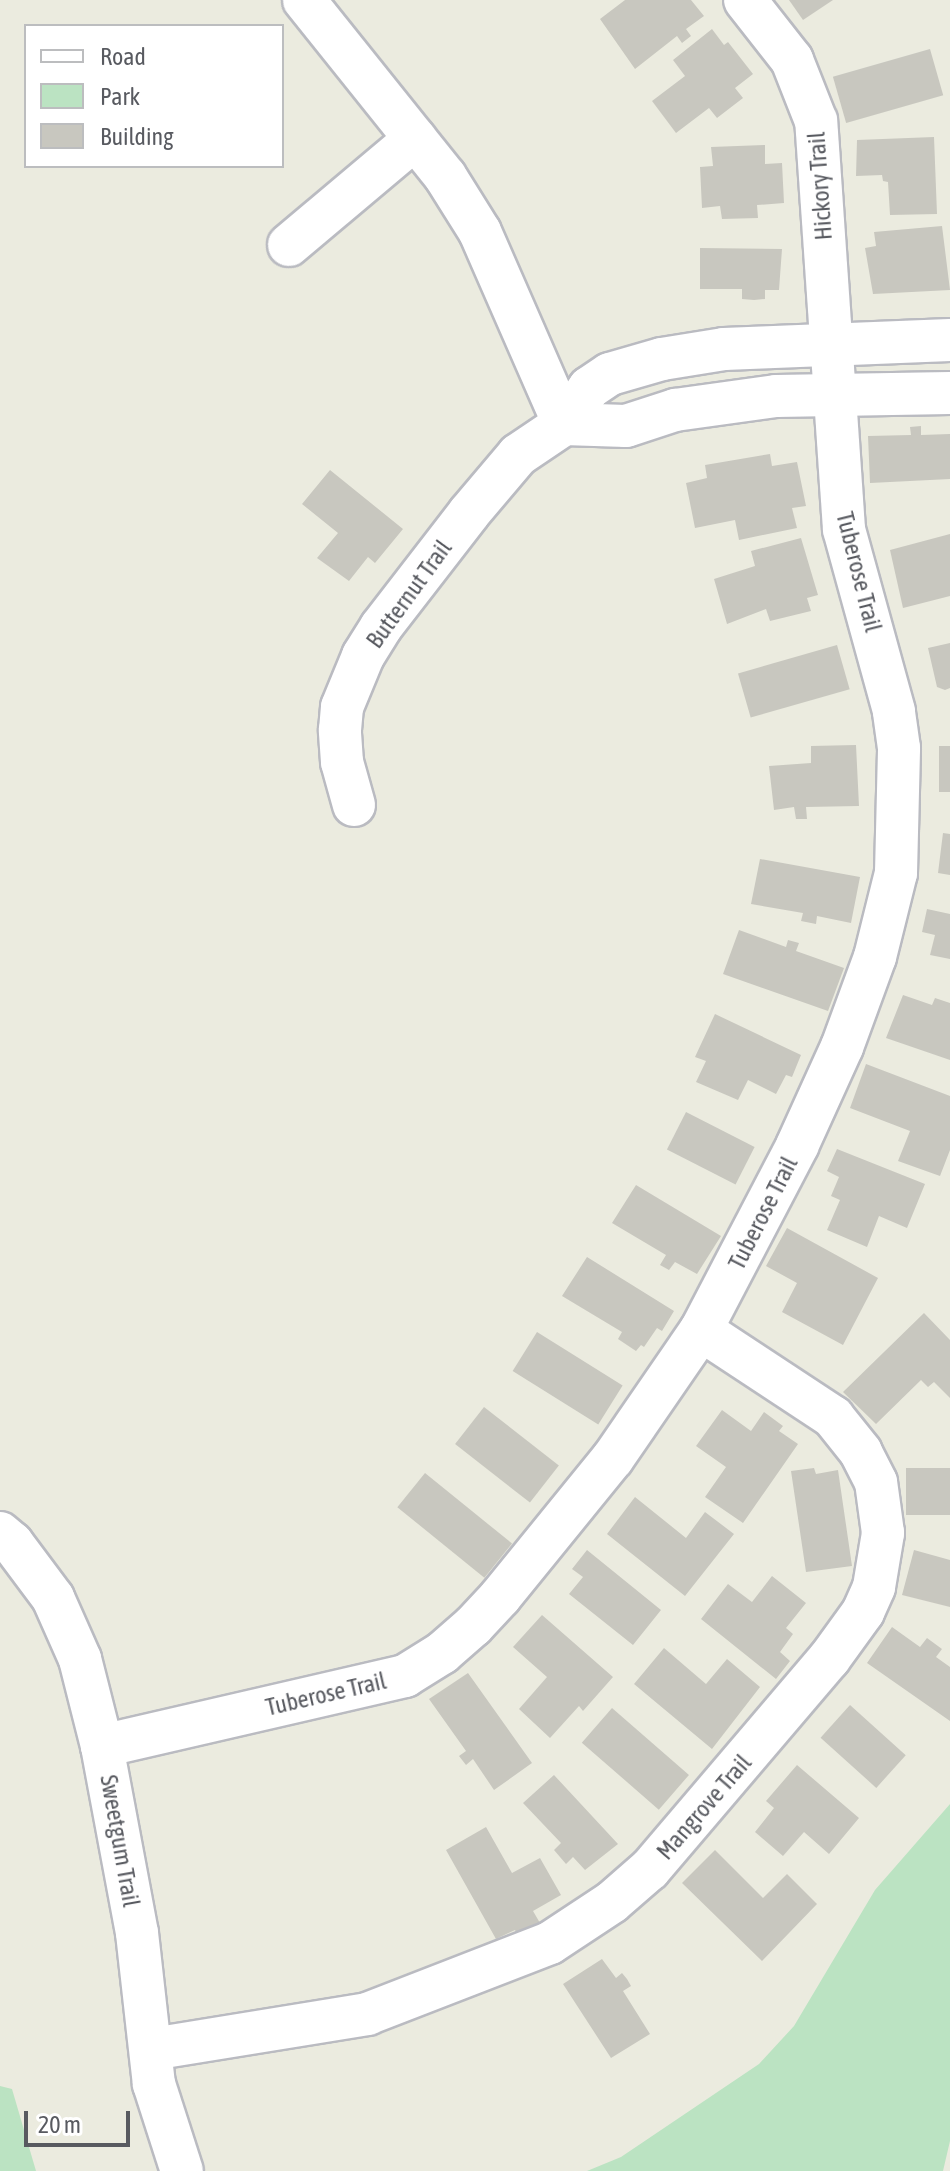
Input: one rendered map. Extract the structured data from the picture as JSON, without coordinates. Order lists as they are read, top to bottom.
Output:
{
  "streets": {
    "street": [
      "Hickory Trail",
      "Tuberose Trail",
      "Butternut Trail",
      "Mangrove Trail",
      "Sweetgum Trail"
    ]
  },
  "crossings": [
    ["Hickory Trail", "Tuberose Trail"],
    ["Hickory Trail", "Butternut Trail"],
    ["Tuberose Trail", "Butternut Trail"],
    ["Tuberose Trail", "Mangrove Trail"],
    ["Tuberose Trail", "Sweetgum Trail"],
    ["Mangrove Trail", "Sweetgum Trail"]
  ],
  "legend": ["Road", "Park", "Building"],
  "scale_bar": "20 m"
}
